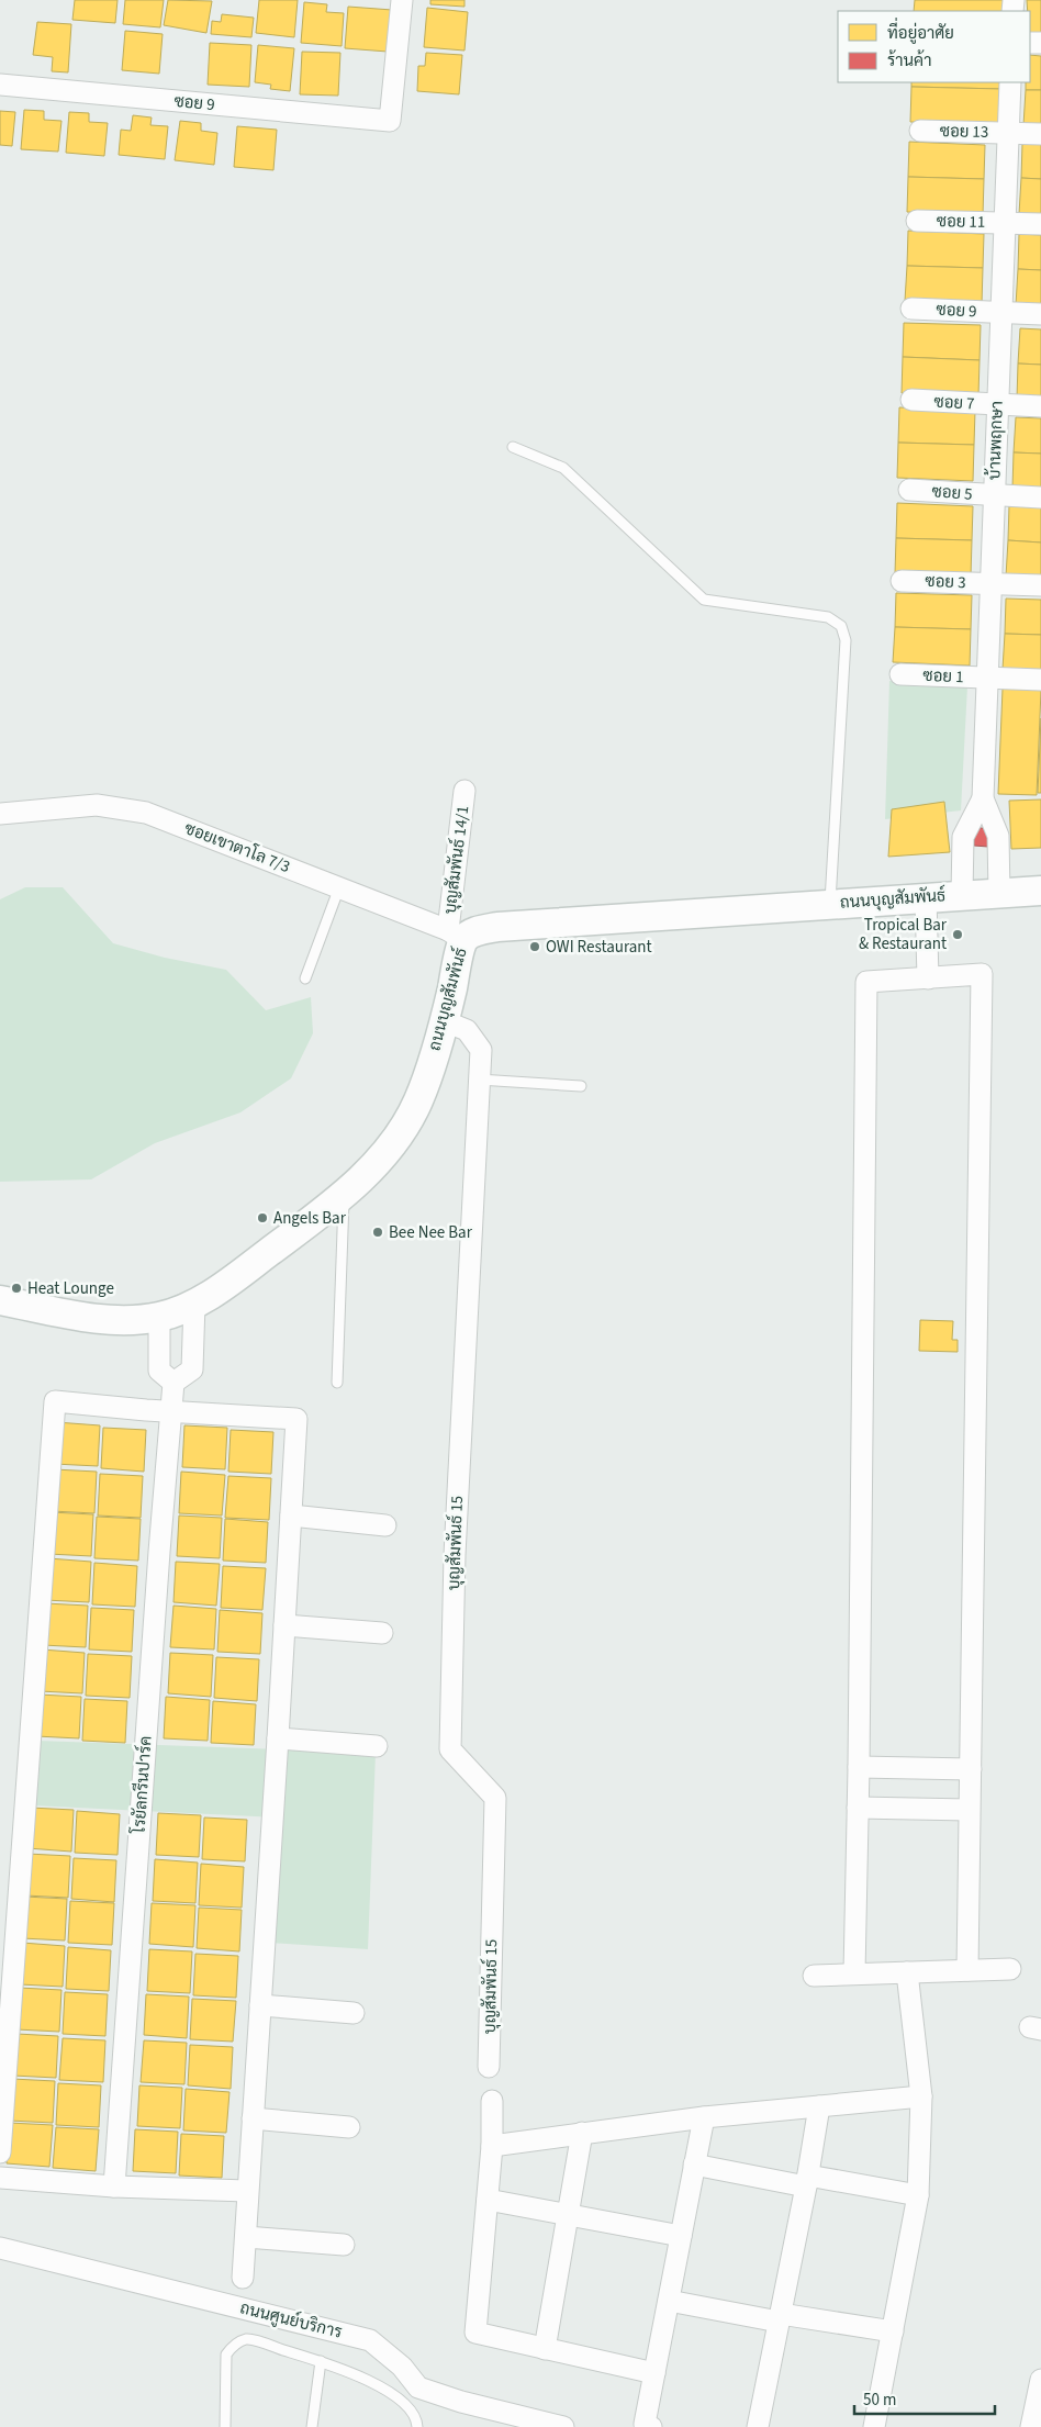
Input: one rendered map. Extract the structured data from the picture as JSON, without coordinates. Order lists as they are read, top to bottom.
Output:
{
  "streets": {
    "street": [
      "ซอย 9",
      "ซอย 13",
      "ซอย 11",
      "ซอย 7",
      "บ้านพฤกษา",
      "ซอย 5",
      "ซอย 3",
      "ซอย 1",
      "ซอยเขาตาโล 7/3",
      "บุญสัมพันธ์ 14/1",
      "ถนนบุญสัมพันธ์",
      "บุญสัมพันธ์ 15",
      "โรยัลกรีนปาร์ค",
      "ถนนศูนย์บริการ"
    ]
  },
  "crossings": [
    ["ซอย 9", "บ้านพฤกษา"],
    ["ซอย 13", "บ้านพฤกษา"],
    ["ซอย 11", "บ้านพฤกษา"],
    ["ซอย 7", "บ้านพฤกษา"],
    ["บ้านพฤกษา", "ซอย 5"],
    ["บ้านพฤกษา", "ซอย 3"],
    ["บ้านพฤกษา", "ซอย 1"],
    ["บ้านพฤกษา", "ถนนบุญสัมพันธ์"],
    ["ซอยเขาตาโล 7/3", "บุญสัมพันธ์ 14/1"],
    ["ซอยเขาตาโล 7/3", "ถนนบุญสัมพันธ์"],
    ["บุญสัมพันธ์ 14/1", "ถนนบุญสัมพันธ์"],
    ["ถนนบุญสัมพันธ์", "บุญสัมพันธ์ 15"]
  ],
  "places": [
    "Tropical Bar & Restaurant",
    "OWI Restaurant",
    "Angels Bar",
    "Bee Nee Bar",
    "Heat Lounge"
  ],
  "legend": ["ที่อยู่อาศัย", "ร้านค้า"],
  "scale_bar": "50 m"
}
